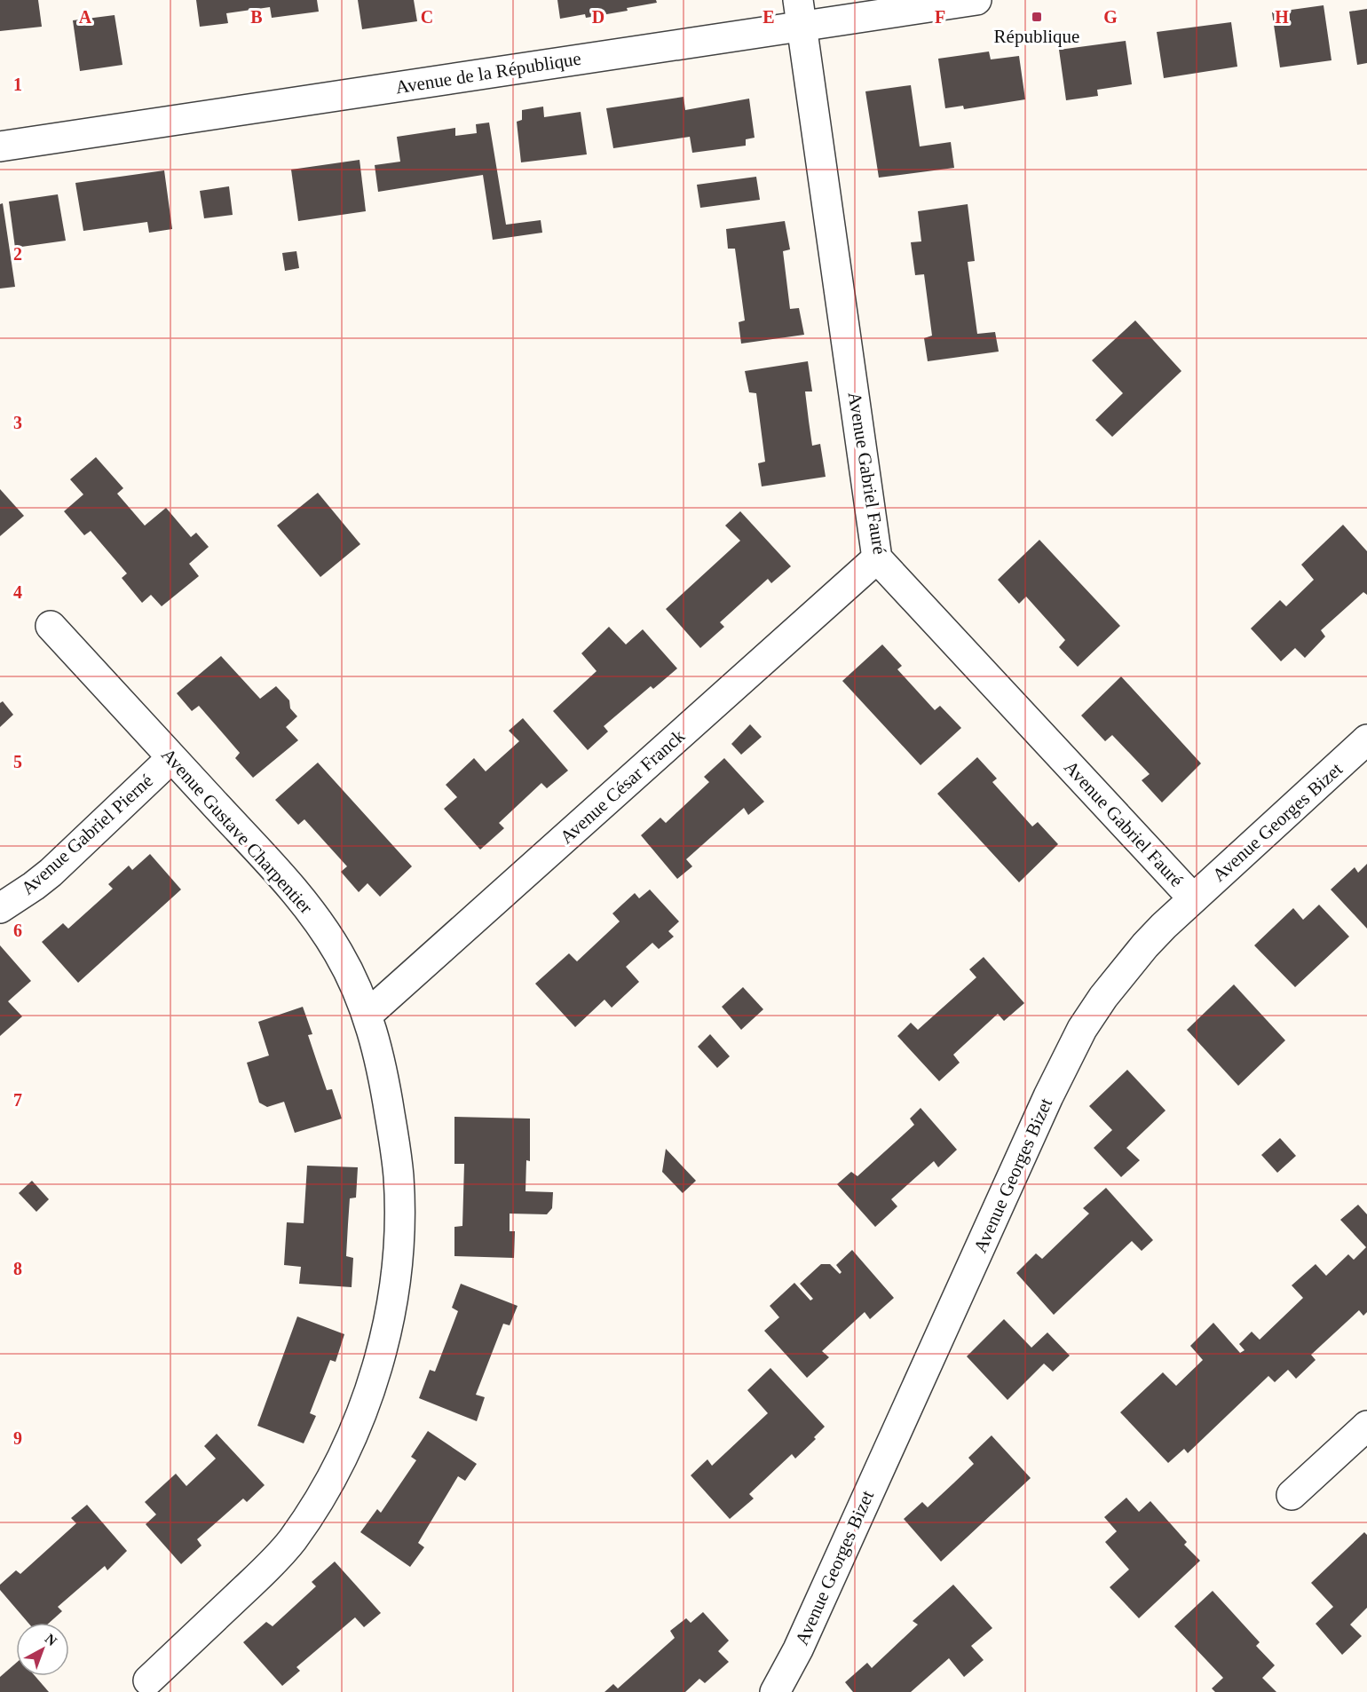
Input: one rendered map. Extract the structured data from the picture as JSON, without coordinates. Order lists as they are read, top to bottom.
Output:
{
  "streets": {
    "street": [
      "Avenue de la République",
      "Avenue Gabriel Fauré",
      "Avenue César Franck",
      "Avenue Georges Bizet",
      "Avenue Gustave Charpentier",
      "Avenue Gabriel Pierné"
    ]
  },
  "crossings": [
    ["Avenue de la République", "Avenue Gabriel Fauré"],
    ["Avenue Gabriel Fauré", "Avenue César Franck"],
    ["Avenue Gabriel Fauré", "Avenue Georges Bizet"],
    ["Avenue César Franck", "Avenue Gustave Charpentier"],
    ["Avenue Gustave Charpentier", "Avenue Gabriel Pierné"]
  ],
  "places": {
    "transit": ["République"]
  },
  "north": "top right",
  "grid": {
    "columns": [
      "A",
      "B",
      "C",
      "D",
      "E",
      "F",
      "G",
      "H"
    ],
    "rows": [
      "1",
      "2",
      "3",
      "4",
      "5",
      "6",
      "7",
      "8",
      "9"
    ]
  }
}
